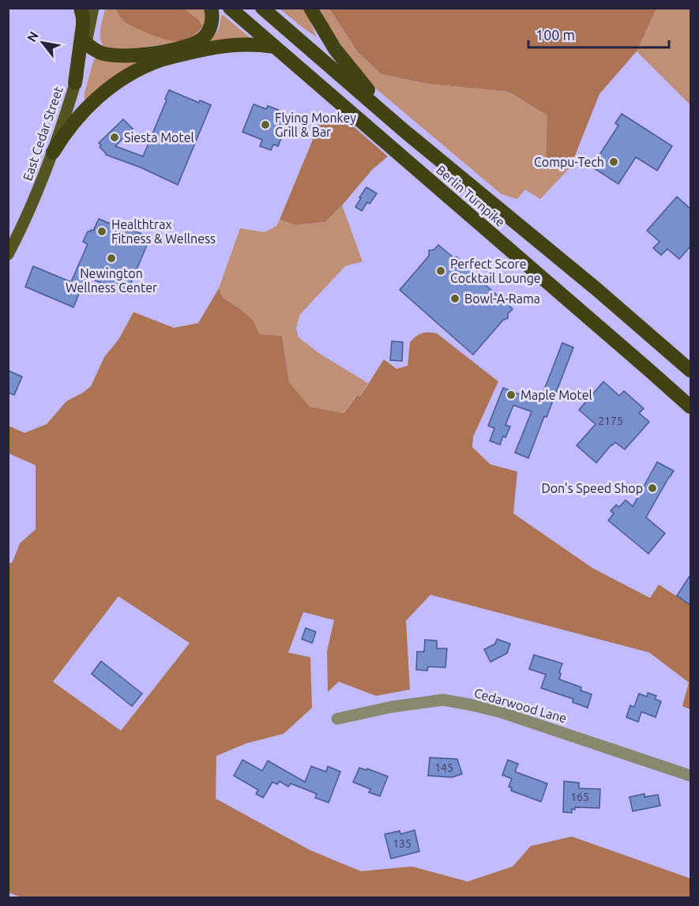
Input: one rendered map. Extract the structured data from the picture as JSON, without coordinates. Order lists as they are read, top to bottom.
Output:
{
  "streets": {
    "highway": ["Berlin Turnpike"],
    "main road": ["East Cedar Street"],
    "street": ["Cedarwood Lane"]
  },
  "places": [
    "Flying Monkey Grill & Bar",
    "Siesta Motel",
    "Compu-Tech",
    "Healthtrax Fitness & Wellness",
    "Newington Wellness Center",
    "Perfect Score Cocktail Lounge",
    "Bowl-A-Rama",
    "Maple Motel",
    "Don's Speed Shop"
  ],
  "house_numbers": [
    "2175",
    "145",
    "165",
    "135"
  ],
  "scale_bar": "100 m",
  "north": "top left"
}
